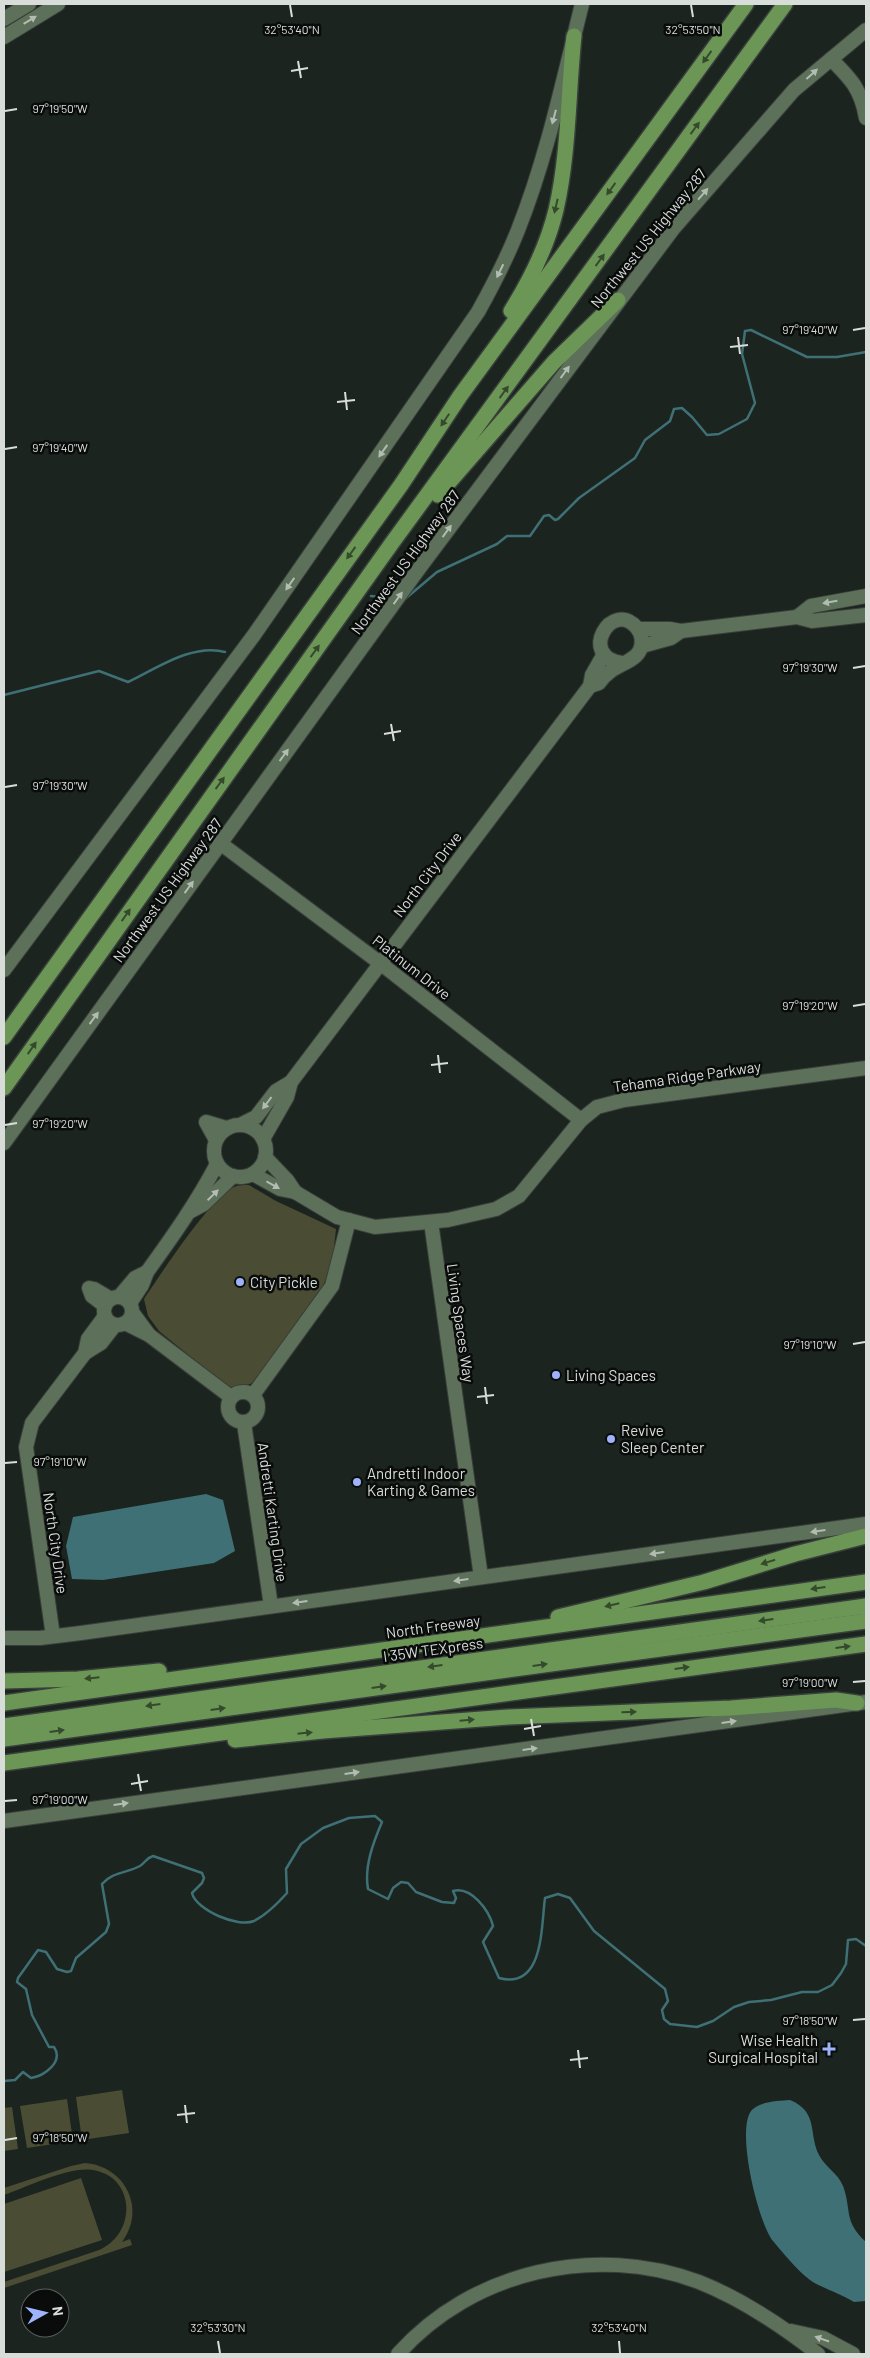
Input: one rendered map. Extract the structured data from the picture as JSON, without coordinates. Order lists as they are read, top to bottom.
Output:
{
  "streets": {
    "highway": ["North Freeway", "I 35W TEXpress"],
    "street": [
      "Northwest US Highway 287",
      "North City Drive",
      "Platinum Drive",
      "Tehama Ridge Parkway",
      "Living Spaces Way",
      "Andretti Karting Drive"
    ]
  },
  "crossings": [
    ["Northwest US Highway 287", "Platinum Drive"],
    ["North City Drive", "Platinum Drive"],
    ["North City Drive", "Tehama Ridge Parkway"],
    ["Platinum Drive", "Tehama Ridge Parkway"],
    ["Tehama Ridge Parkway", "Living Spaces Way"]
  ],
  "places": {
    "other": [
      "City Pickle",
      "Living Spaces",
      "Revive Sleep Center",
      "Andretti Indoor Karting & Games"
    ],
    "health": ["Wise Health Surgical Hospital"]
  },
  "north": "right",
  "coordinates": [
    "32°53'40\"N",
    "32°53'50\"N",
    "97°19'50\"W",
    "97°19'40\"W",
    "97°19'30\"W",
    "97°19'20\"W",
    "97°19'10\"W",
    "97°19'00\"W",
    "97°18'50\"W",
    "32°53'30\"N"
  ]
}
